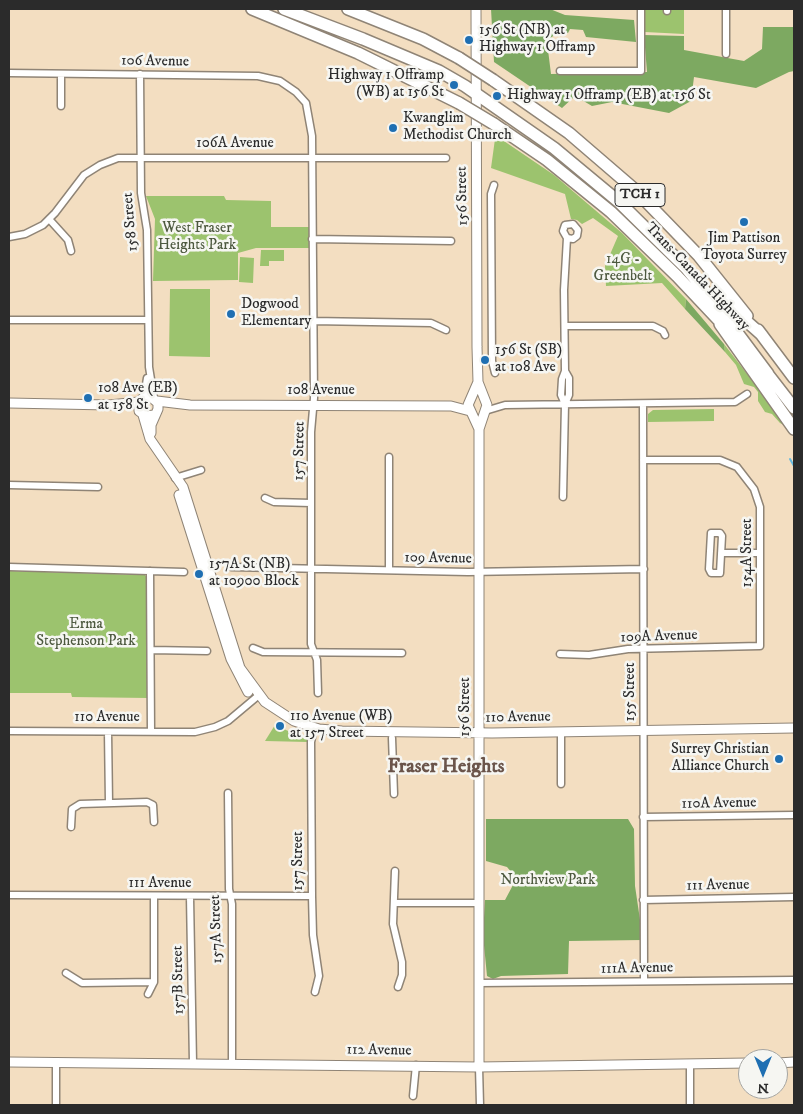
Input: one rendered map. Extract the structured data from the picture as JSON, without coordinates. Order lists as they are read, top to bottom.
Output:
{
  "streets": {
    "highway": ["TCH 1", "Trans-Canada Highway"],
    "street": [
      "106 Avenue",
      "106A Avenue",
      "156 Street",
      "158 Street",
      "108 Avenue",
      "157 Street",
      "154A Street",
      "109 Avenue",
      "109A Avenue",
      "155 Street",
      "110 Avenue",
      "110A Avenue",
      "111 Avenue",
      "157A Street",
      "111A Avenue",
      "157B Street",
      "112 Avenue"
    ]
  },
  "crossings": [
    ["106 Avenue", "158 Street"],
    ["106 Avenue", "157 Street"],
    ["106A Avenue", "158 Street"],
    ["106A Avenue", "157 Street"],
    ["156 Street", "108 Avenue"],
    ["156 Street", "109 Avenue"],
    ["156 Street", "110 Avenue"],
    ["156 Street", "111A Avenue"],
    ["156 Street", "112 Avenue"],
    ["158 Street", "108 Avenue"],
    ["108 Avenue", "157 Street"],
    ["157 Street", "109 Avenue"],
    ["157 Street", "110 Avenue"],
    ["157 Street", "111 Avenue"],
    ["154A Street", "109A Avenue"],
    ["154A Street", "155 Street"],
    ["109 Avenue", "155 Street"],
    ["109A Avenue", "155 Street"],
    ["155 Street", "110 Avenue"],
    ["155 Street", "110A Avenue"],
    ["155 Street", "111 Avenue"],
    ["155 Street", "111A Avenue"],
    ["111 Avenue", "157A Street"],
    ["111 Avenue", "157B Street"],
    ["157A Street", "112 Avenue"],
    ["157B Street", "112 Avenue"]
  ],
  "districts": ["Fraser Heights"],
  "parks": [
    "West Fraser Heights Park",
    "14G - Greenbelt",
    "Erma Stephenson Park",
    "Northview Park"
  ],
  "places": [
    "156 St (NB) at Highway 1 Offramp",
    "Highway 1 Offramp (WB) at 156 St",
    "Highway 1 Offramp (EB) at 156 St",
    "Kwanglim Methodist Church",
    "Jim Pattison Toyota Surrey",
    "Dogwood Elementary",
    "156 St (SB) at 108 Ave",
    "108 Ave (EB) at 158 St",
    "157A St (NB) at 10900 Block",
    "110 Avenue (WB) at 157 Street",
    "Surrey Christian Alliance Church"
  ],
  "north": "bottom"
}
